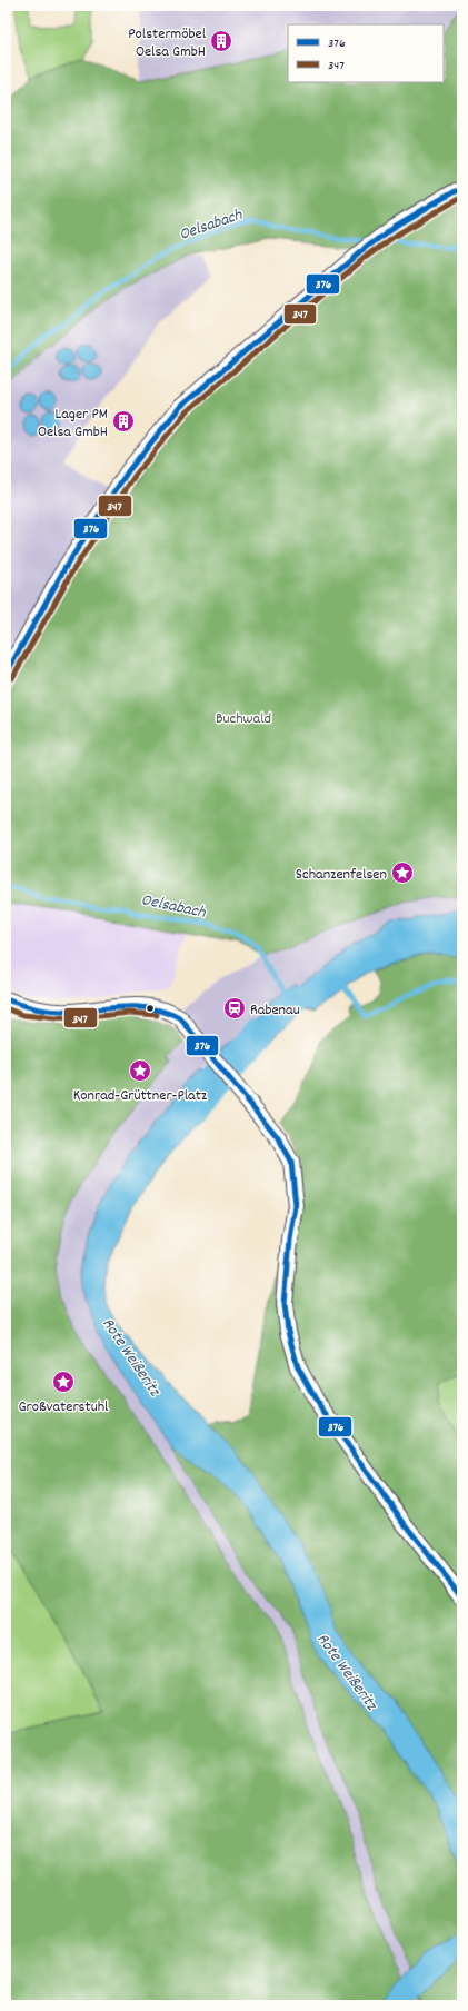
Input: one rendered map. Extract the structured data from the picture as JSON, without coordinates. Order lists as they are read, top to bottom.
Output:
{
  "water": ["Oelsabach", "Rote Weißeritz"],
  "parks": ["Buchwald"],
  "places": {
    "building": ["Polstermöbel Oelsa GmbH", "Lager PM Oelsa GmbH"],
    "place": ["Schanzenfelsen", "Konrad-Grüttner-Platz", "Großvaterstuhl"],
    "station": ["Rabenau"]
  },
  "lines": ["transit line 376", "transit line 347"],
  "legend": ["376", "347"]
}
